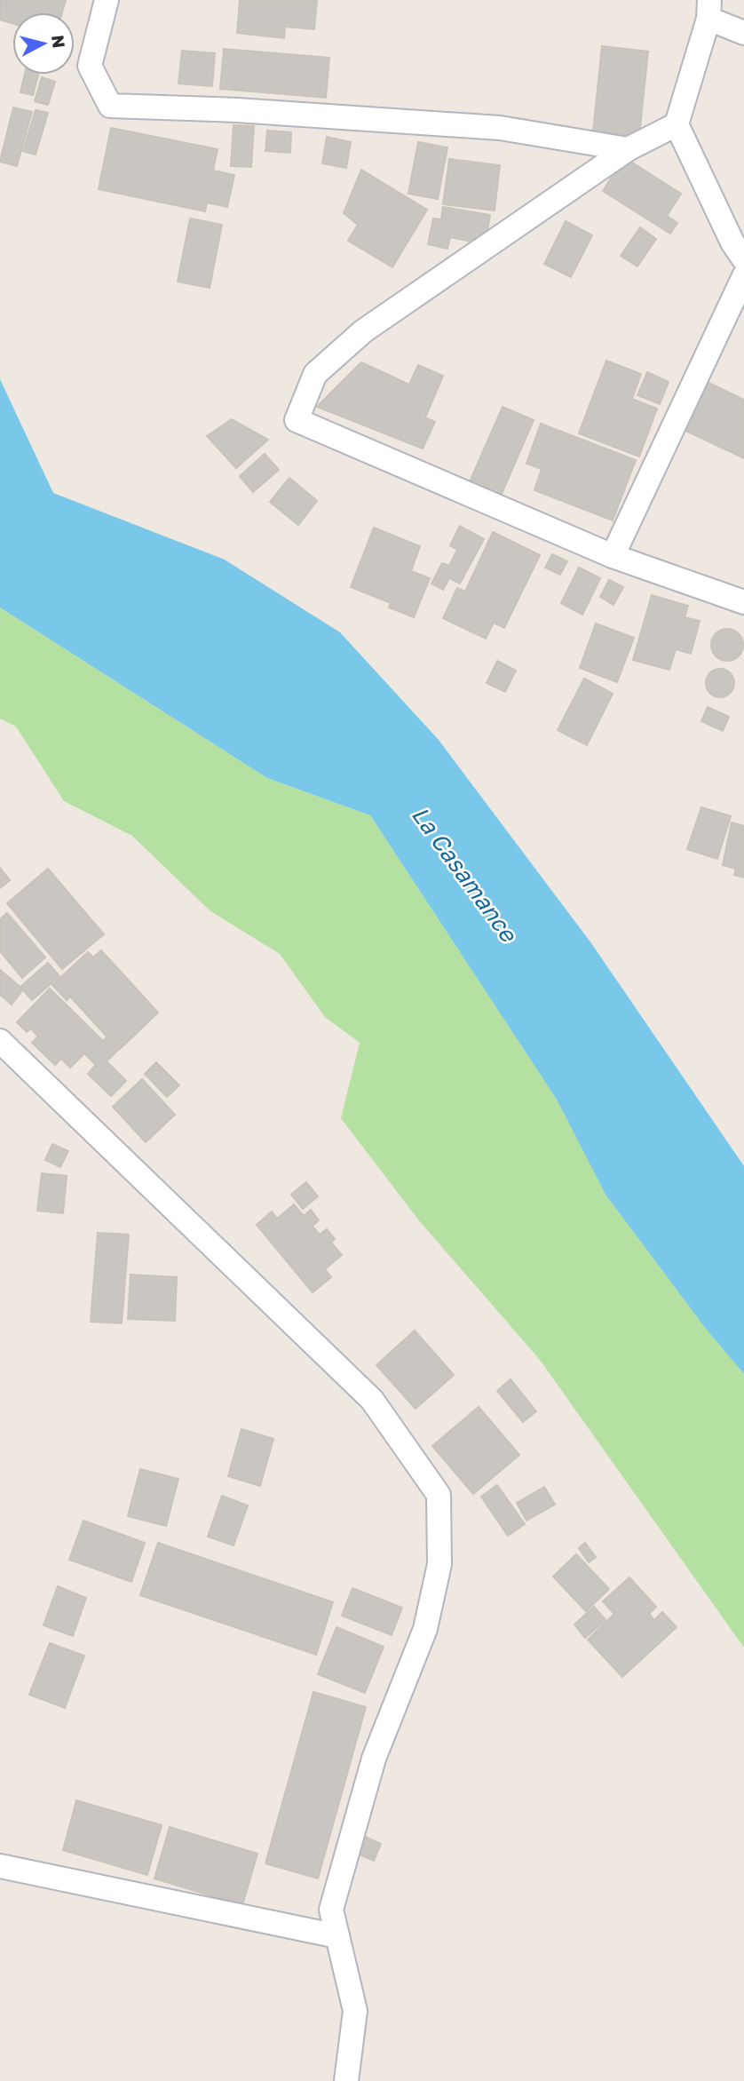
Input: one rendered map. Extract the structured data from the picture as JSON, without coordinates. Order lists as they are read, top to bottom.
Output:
{
  "water": ["La Casamance"],
  "north": "right"
}
